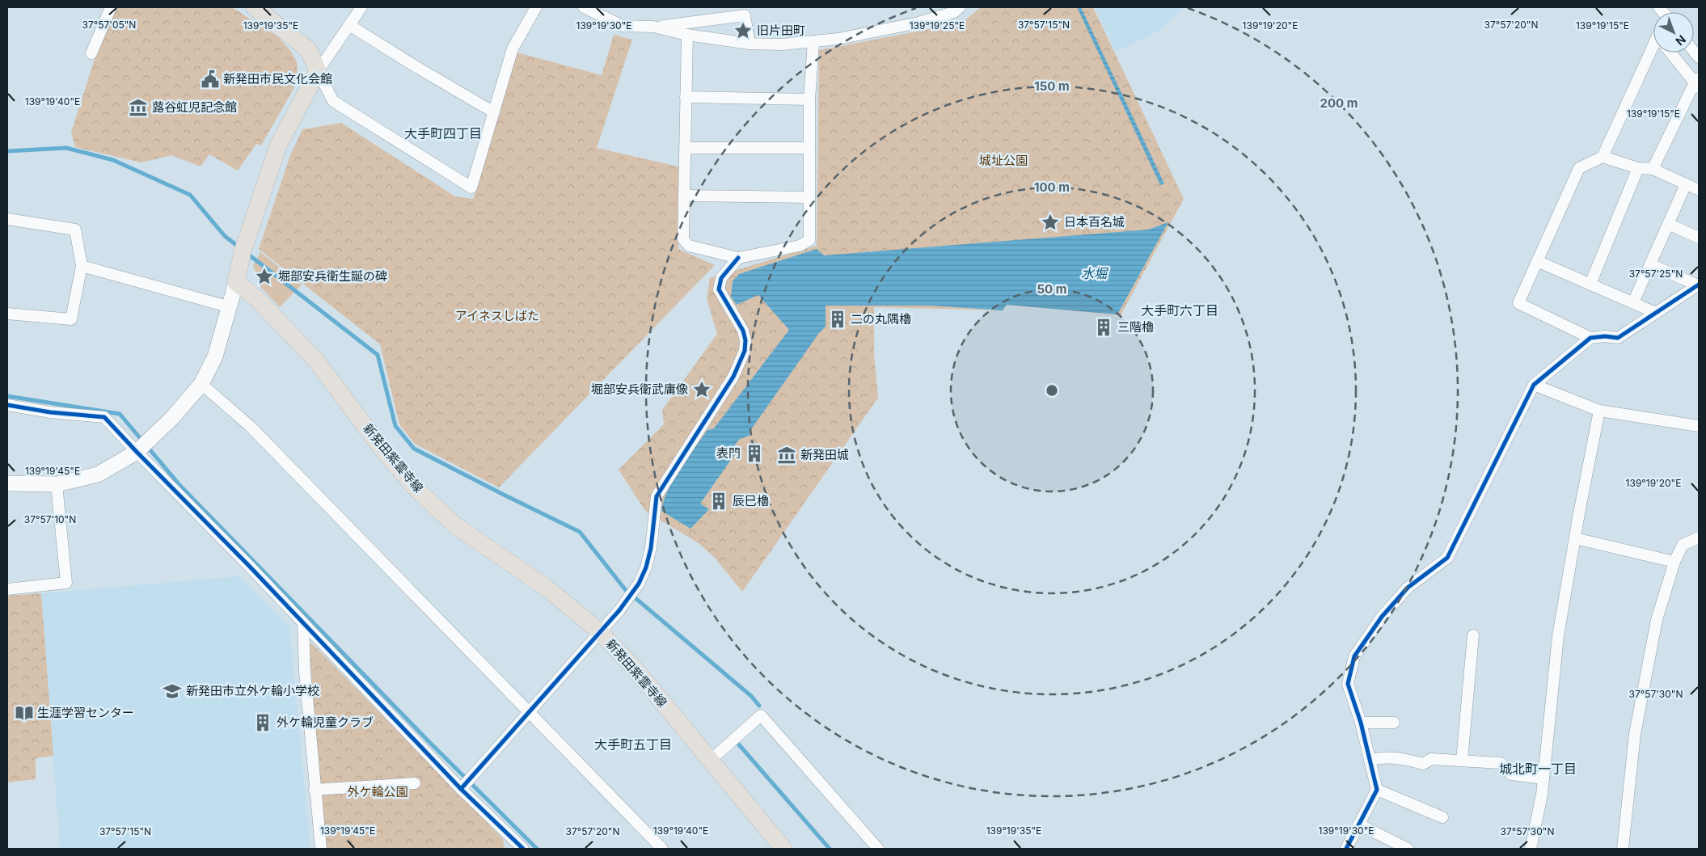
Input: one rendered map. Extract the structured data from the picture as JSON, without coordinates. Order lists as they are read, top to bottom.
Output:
{
  "streets": {
    "main road": ["新発田紫雲寺線"]
  },
  "districts": [
    "大手町四丁目",
    "大手町六丁目",
    "大手町五丁目",
    "城北町一丁目"
  ],
  "water": ["水堀"],
  "parks": ["城址公園", "アイネスしばた", "外ケ輪公園"],
  "places": {
    "place": [
      "旧片田町",
      "日本百名城",
      "堀部安兵衛生誕の碑",
      "堀部安兵衛武庸像"
    ],
    "public building": ["新発田市民文化会館"],
    "museum": ["蕗谷虹児記念館", "新発田城"],
    "building": [
      "二の丸隅櫓",
      "三階櫓",
      "表門",
      "辰巳櫓",
      "外ケ輪児童クラブ"
    ],
    "school or university": ["新発田市立外ケ輪小学校"],
    "library": ["生涯学習センター"]
  },
  "north": "bottom right",
  "coordinates": [
    "37°57'05\"N",
    "37°57'15\"N",
    "37°57'20\"N",
    "139°19'35\"E",
    "139°19'30\"E",
    "139°19'25\"E",
    "139°19'20\"E",
    "139°19'15\"E",
    "139°19'40\"E",
    "37°57'25\"N",
    "139°19'45\"E",
    "37°57'10\"N",
    "37°57'30\"N"
  ],
  "rings": [
    "150 m",
    "200 m",
    "100 m",
    "50 m"
  ]
}
